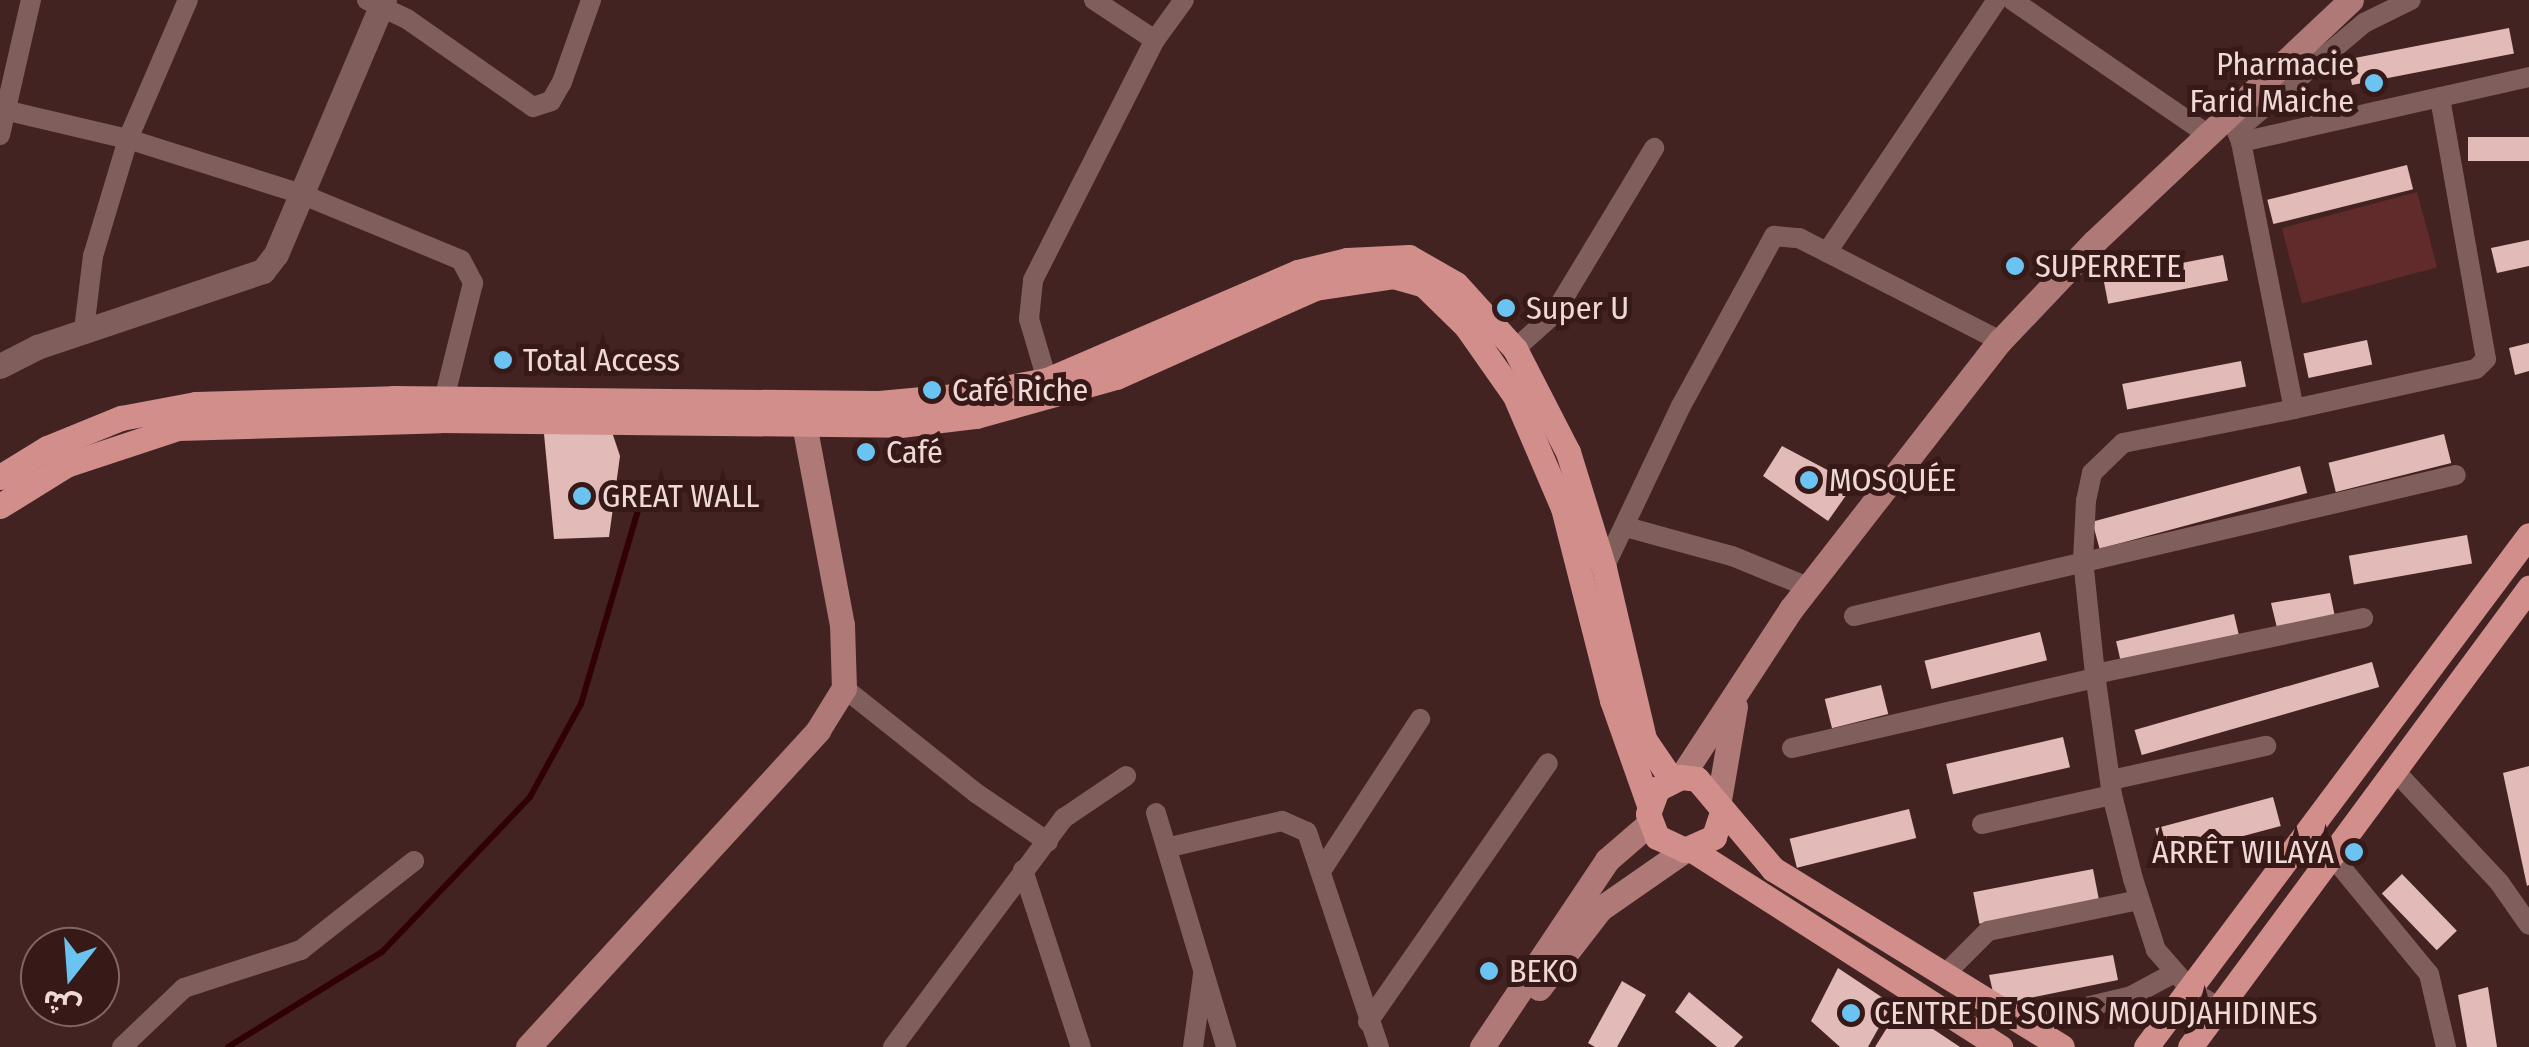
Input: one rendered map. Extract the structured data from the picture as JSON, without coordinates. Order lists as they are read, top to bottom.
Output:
{
  "places": [
    "Pharmacie Farid Maiche",
    "SUPERRETE",
    "Super U",
    "Total Access",
    "Café Riche",
    "Café",
    "MOSQUÉE",
    "GREAT WALL",
    "ARRÊT WILAYA",
    "BEKO",
    "CENTRE DE SOINS MOUDJAHIDINES"
  ],
  "north": "bottom"
}
